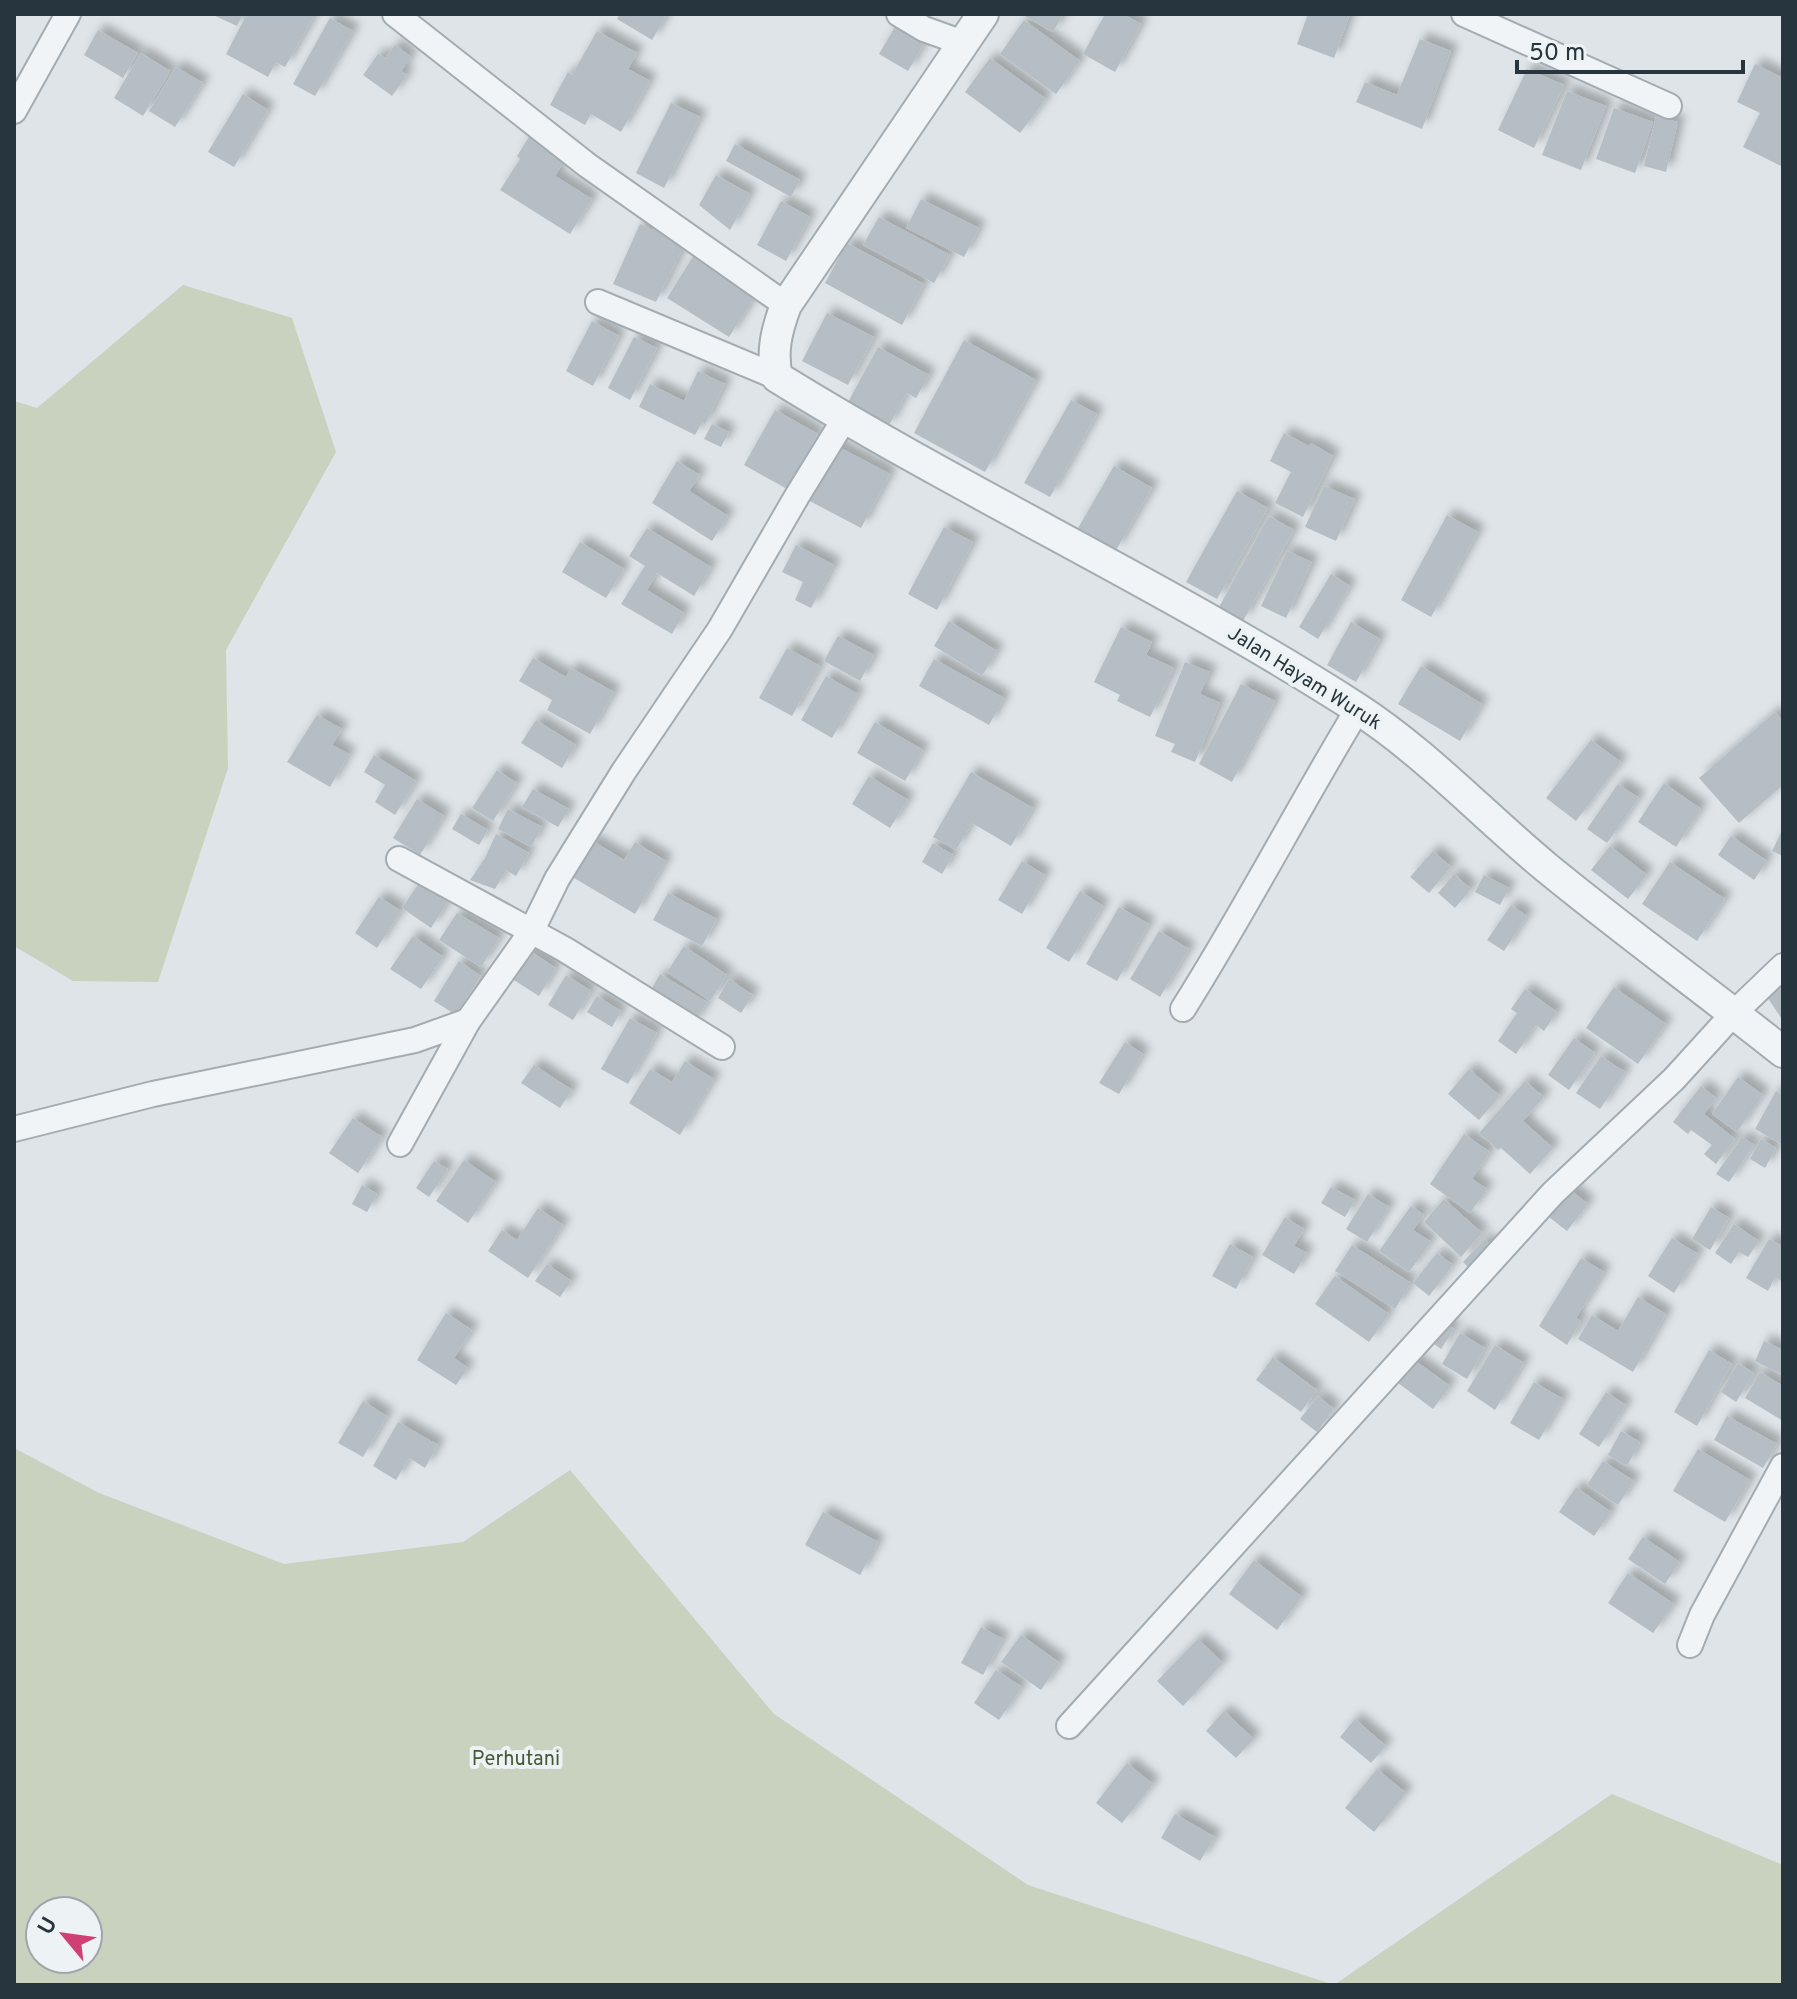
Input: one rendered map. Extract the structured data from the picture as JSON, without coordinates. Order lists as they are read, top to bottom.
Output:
{
  "streets": {
    "street": ["Jalan Hayam Wuruk"]
  },
  "parks": ["Perhutani"],
  "scale_bar": "50 m",
  "north": "top left"
}
